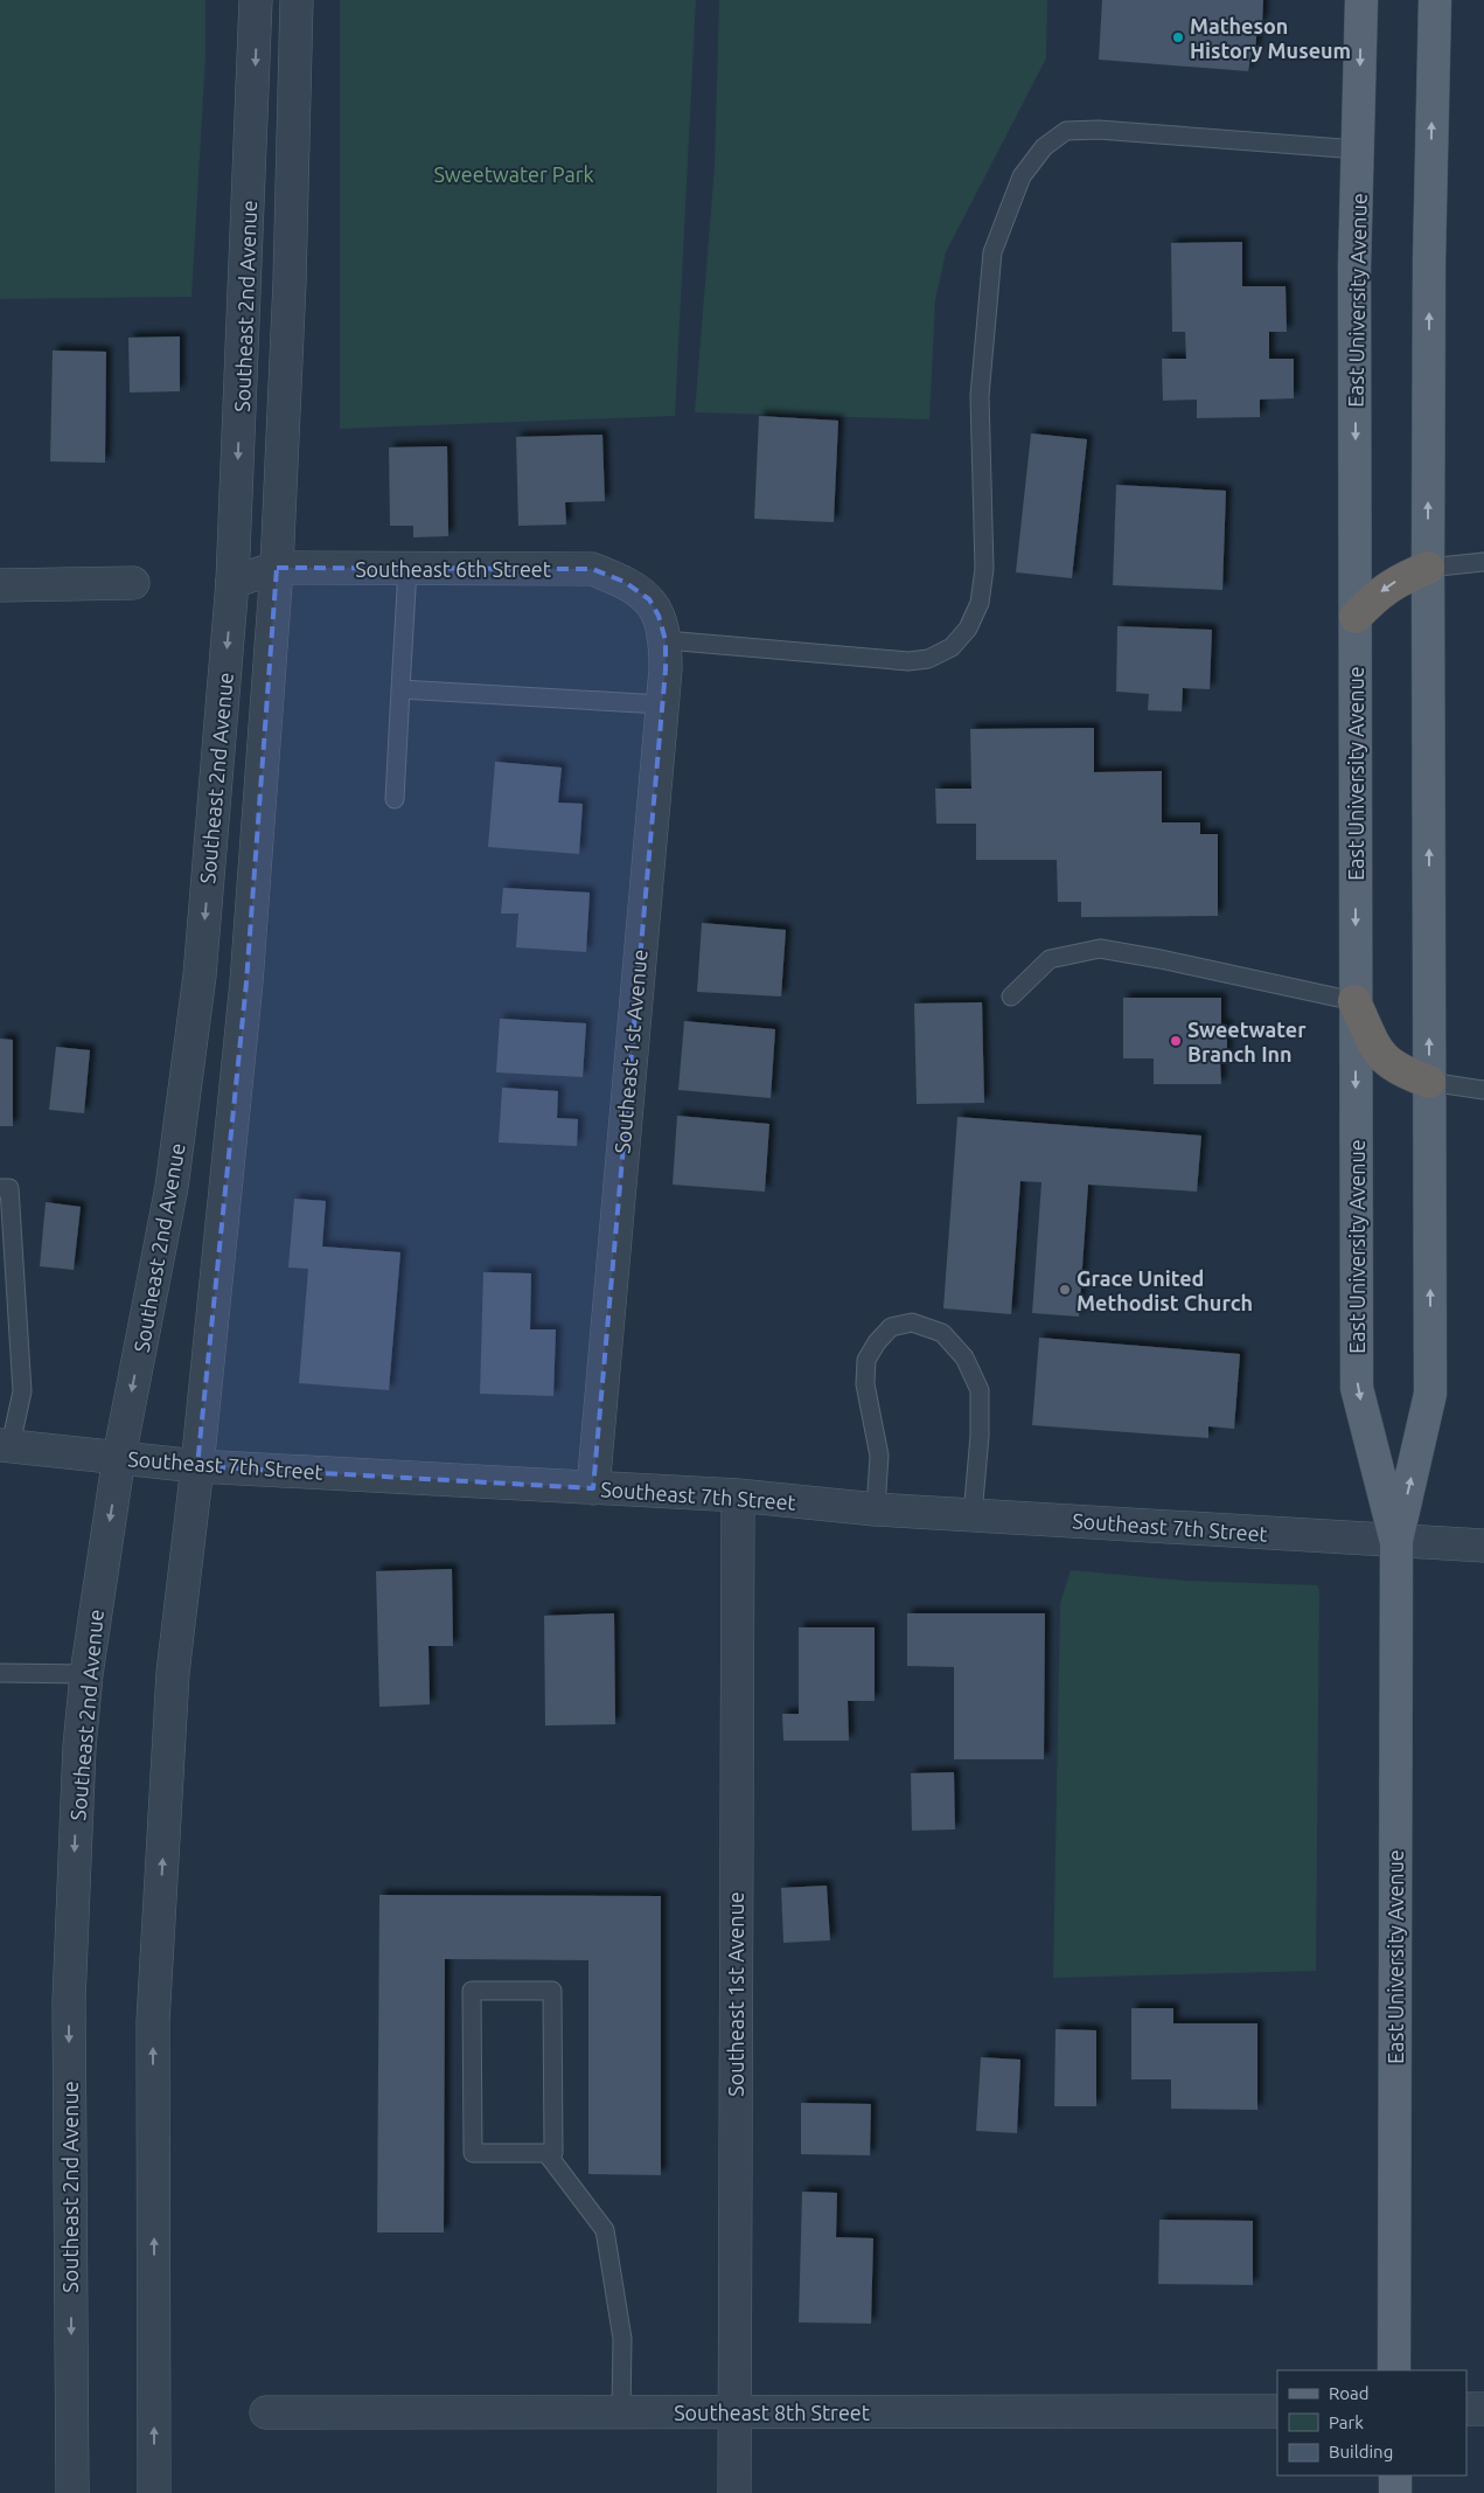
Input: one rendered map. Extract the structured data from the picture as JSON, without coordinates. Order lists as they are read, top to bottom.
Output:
{
  "streets": {
    "main road": ["East University Avenue"],
    "street": [
      "Southeast 2nd Avenue",
      "Southeast 6th Street",
      "Southeast 1st Avenue",
      "Southeast 7th Street",
      "Southeast 8th Street"
    ]
  },
  "crossings": [
    ["East University Avenue", "Southeast 7th Street"],
    ["Southeast 2nd Avenue", "Southeast 6th Street"],
    ["Southeast 2nd Avenue", "Southeast 7th Street"],
    ["Southeast 6th Street", "Southeast 1st Avenue"],
    ["Southeast 1st Avenue", "Southeast 7th Street"],
    ["Southeast 1st Avenue", "Southeast 8th Street"]
  ],
  "parks": ["Sweetwater Park"],
  "places": ["Matheson History Museum", "Sweetwater Branch Inn", "Grace United Methodist Church"],
  "legend": ["Road", "Park", "Building"]
}
